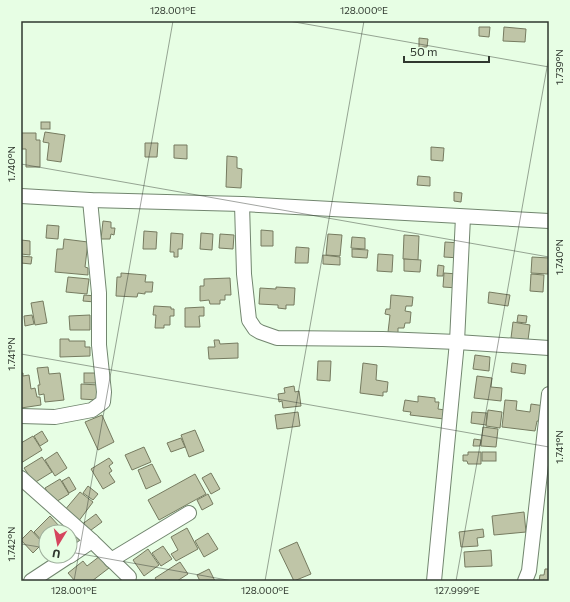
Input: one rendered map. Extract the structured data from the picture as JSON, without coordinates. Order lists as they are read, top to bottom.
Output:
{
  "scale_bar": "50 m",
  "north": "bottom",
  "coordinates": [
    "128.001°E",
    "128.000°E",
    "1.739°N",
    "1.740°N",
    "1.741°N",
    "1.742°N",
    "127.999°E"
  ]
}
